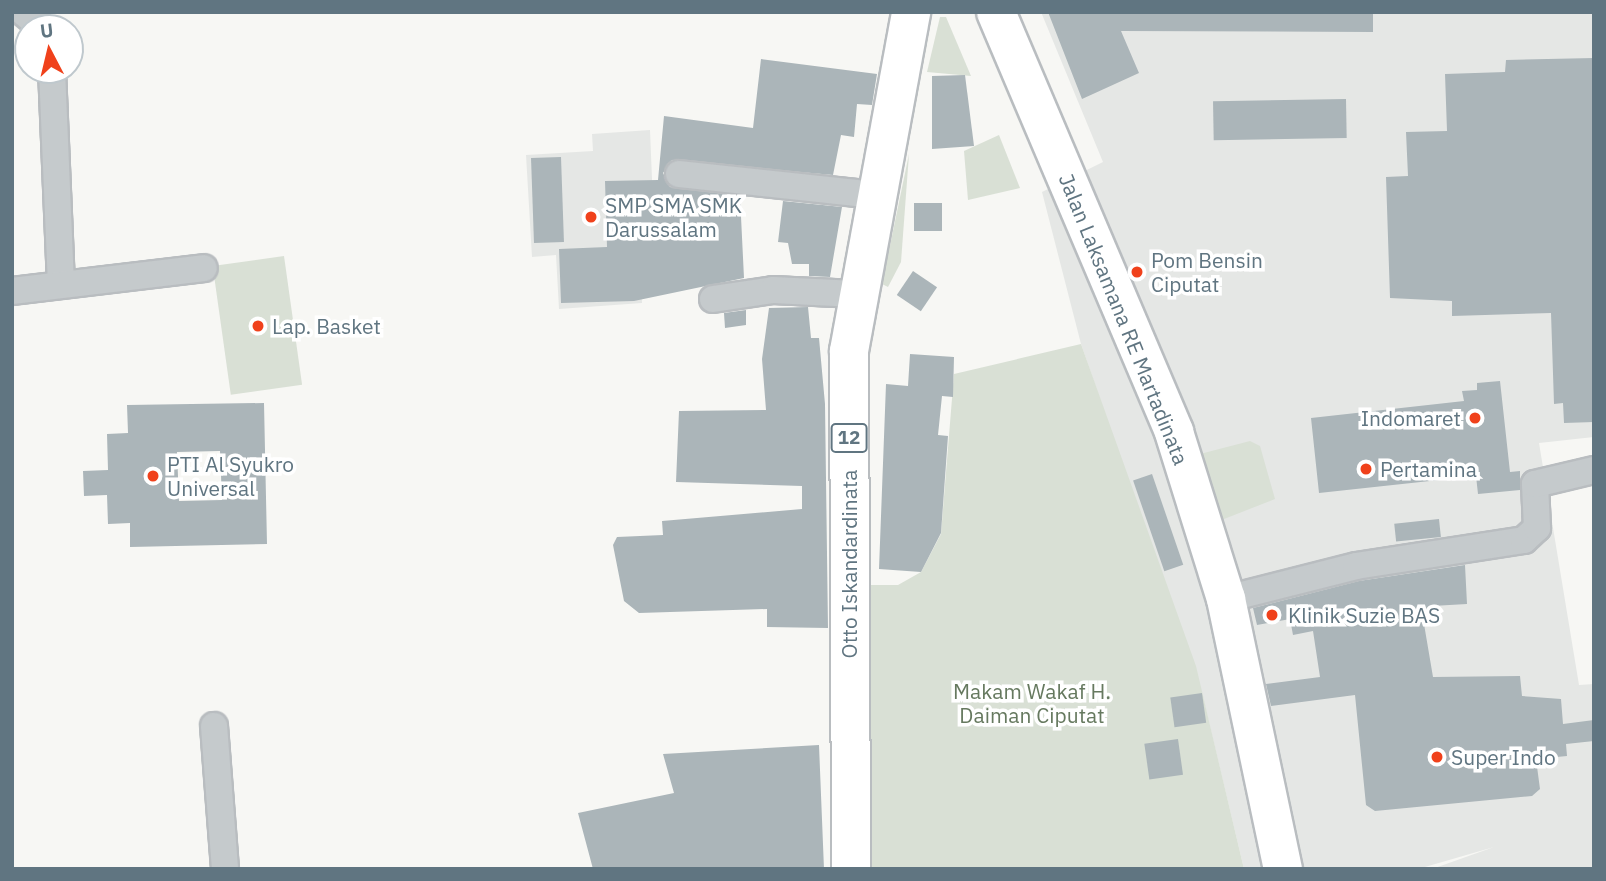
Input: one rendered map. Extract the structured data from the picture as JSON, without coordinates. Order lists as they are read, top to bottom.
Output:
{
  "streets": {
    "highway": ["Jalan Laksamana RE Martadinata", "12", "Otto Iskandardinata"]
  },
  "parks": ["Makam Wakaf H. Daiman Ciputat"],
  "places": [
    "SMP SMA SMK Darussalam",
    "Pom Bensin Ciputat",
    "Lap. Basket",
    "Indomaret",
    "Pertamina",
    "PTI Al Syukro Universal",
    "Klinik Suzie BAS",
    "Super Indo"
  ],
  "north": "top"
}
